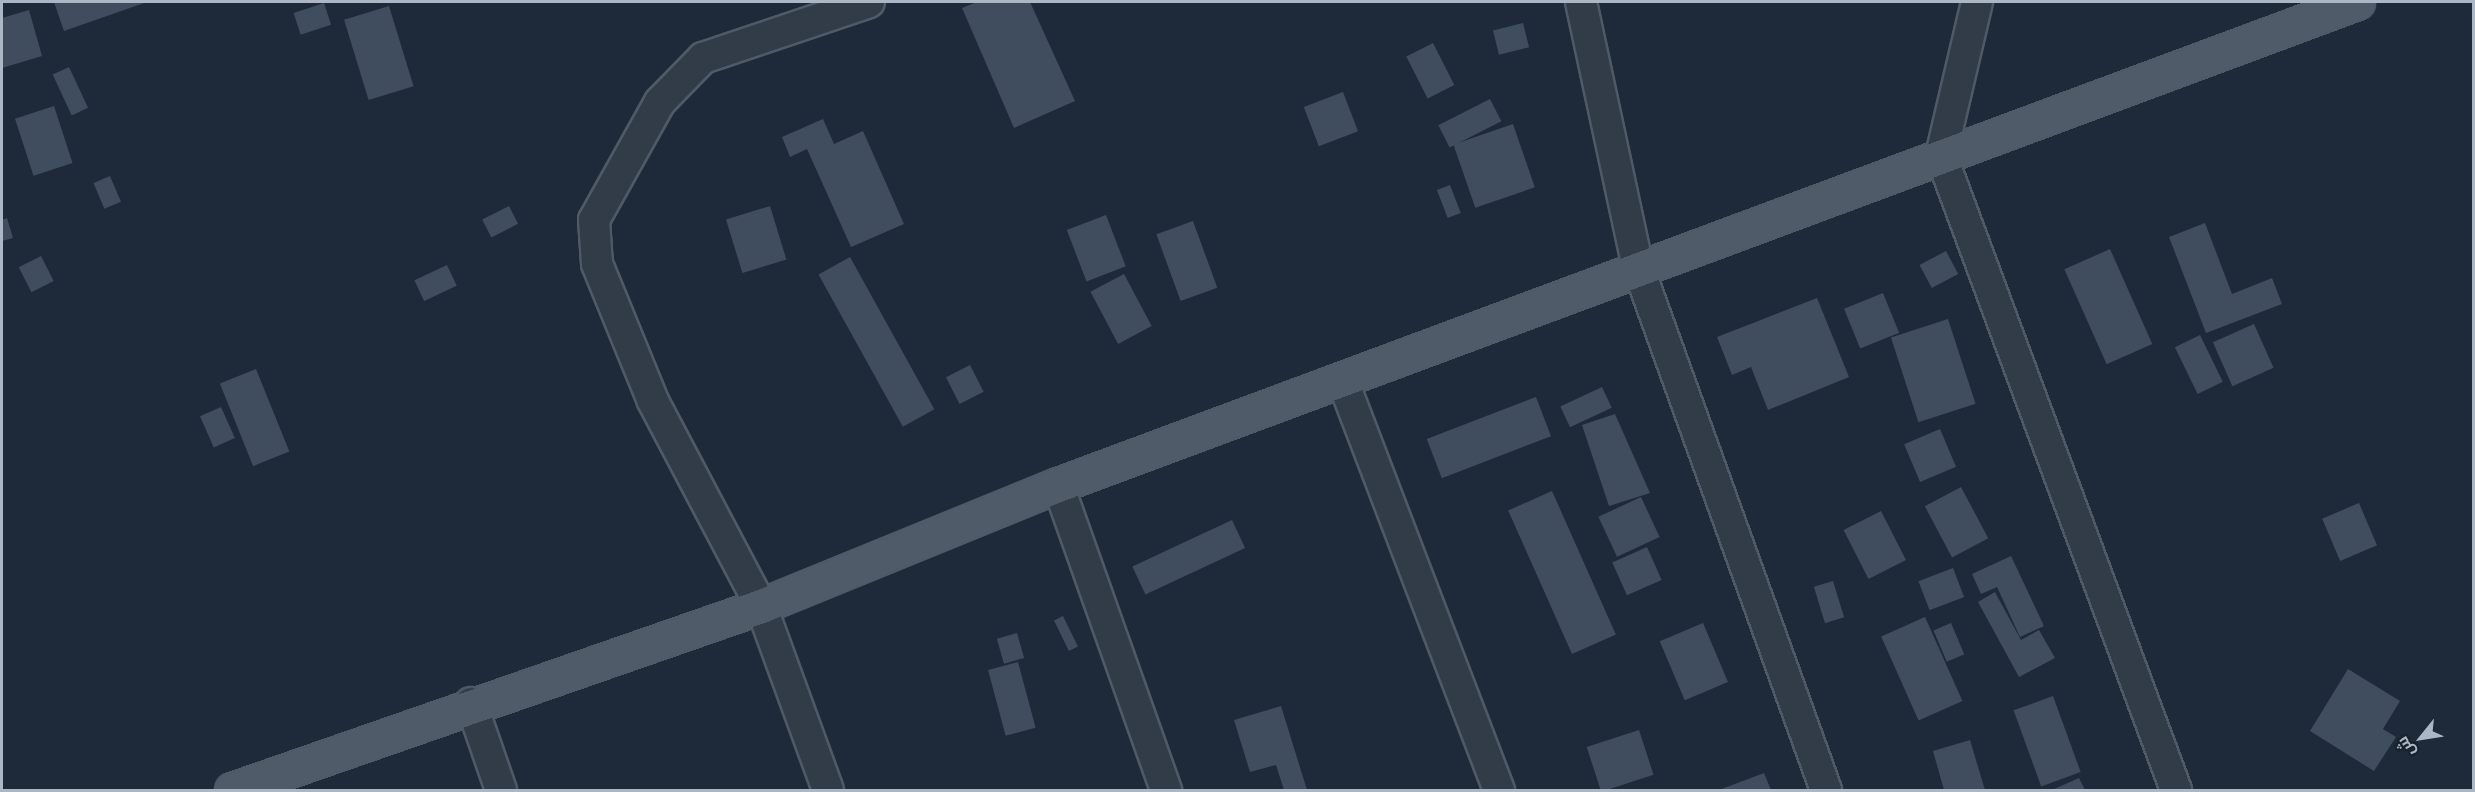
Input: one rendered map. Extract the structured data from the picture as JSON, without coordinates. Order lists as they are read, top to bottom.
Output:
{
  "north": "bottom left"
}
